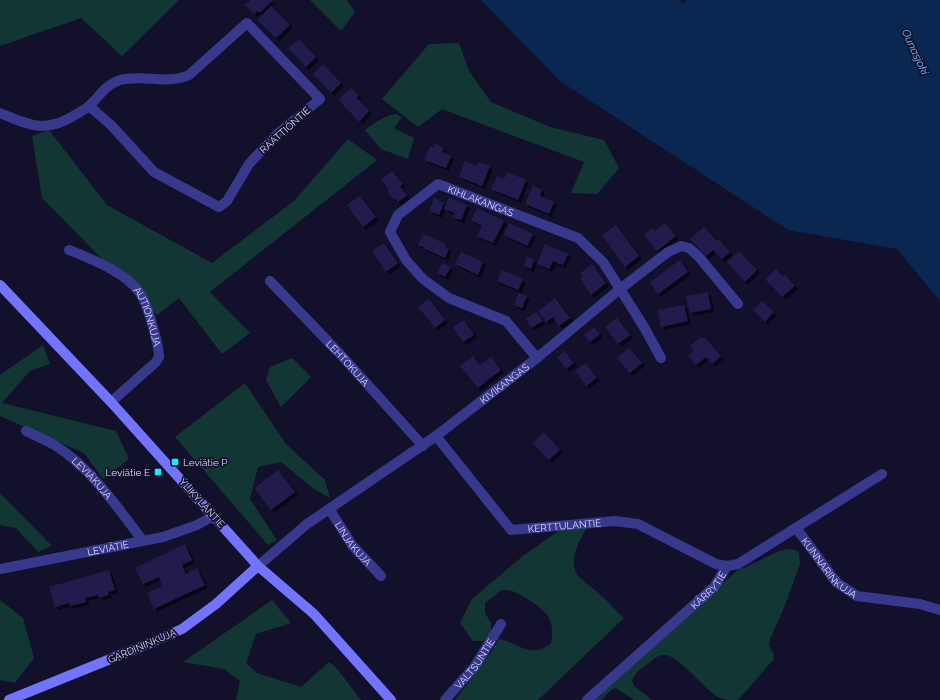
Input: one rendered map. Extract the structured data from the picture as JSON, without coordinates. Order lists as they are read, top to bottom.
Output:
{
  "streets": {
    "main road": ["YLIKYLÄNTIE", "GARDININKUJA"],
    "street": [
      "RÄÄTTIÖNTIE",
      "KIHLAKANGAS",
      "AUTIONKUJA",
      "LEHTOKUJA",
      "KIVIKANGAS",
      "LEVIÄKUJA",
      "KERTTULANTIE",
      "LINJAKUJA",
      "LEVIÄTIE",
      "KUNNARINKUJA",
      "KÄRRYTIE",
      "VALTSUNTIE"
    ]
  },
  "crossings": [
    ["KIHLAKANGAS", "KIVIKANGAS"],
    ["AUTIONKUJA", "YLIKYLÄNTIE"],
    ["LEHTOKUJA", "KIVIKANGAS"],
    ["KIVIKANGAS", "YLIKYLÄNTIE"],
    ["KIVIKANGAS", "KERTTULANTIE"],
    ["KIVIKANGAS", "LINJAKUJA"],
    ["KIVIKANGAS", "GARDININKUJA"],
    ["LEVIÄKUJA", "LEVIÄTIE"],
    ["YLIKYLÄNTIE", "LEVIÄTIE"],
    ["YLIKYLÄNTIE", "GARDININKUJA"],
    ["KERTTULANTIE", "KÄRRYTIE"],
    ["KUNNARINKUJA", "KÄRRYTIE"]
  ],
  "water": ["Ounasjoki"],
  "places": {
    "transit": ["Leviätie P", "Leviätie E"]
  }
}
